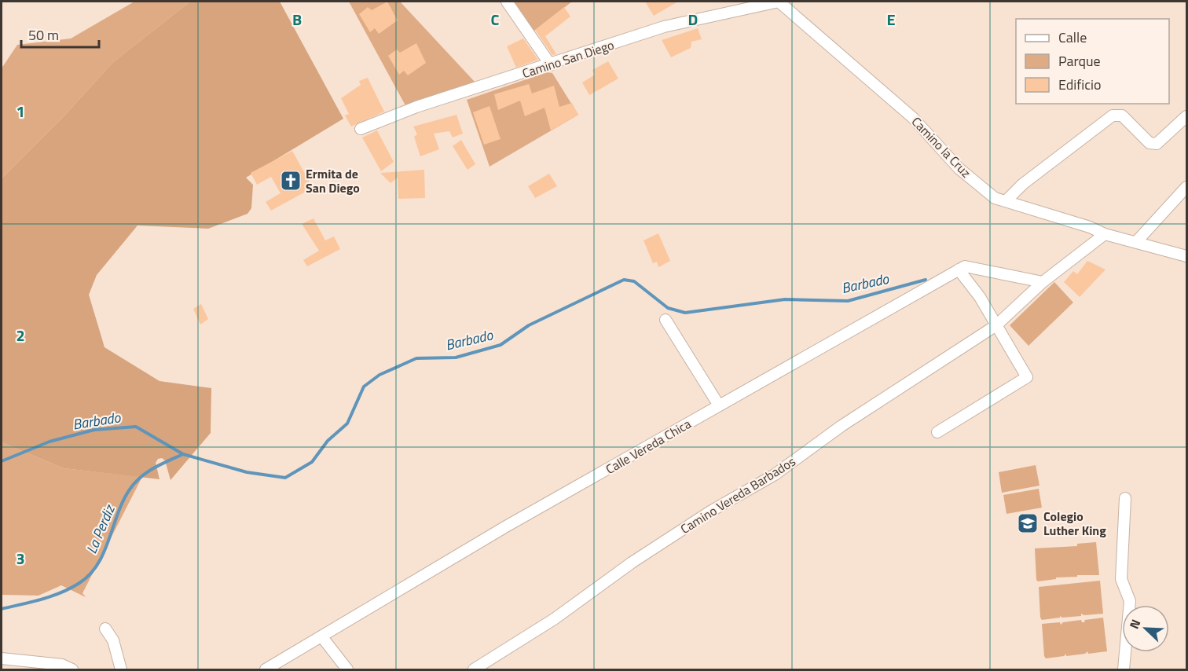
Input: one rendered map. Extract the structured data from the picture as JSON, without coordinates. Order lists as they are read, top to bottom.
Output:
{
  "streets": {
    "street": [
      "Camino San Diego",
      "Camino la Cruz",
      "Calle Vereda Chica",
      "Camino Vereda Barbados"
    ]
  },
  "crossings": [
    ["Camino San Diego", "Camino la Cruz"],
    ["Camino la Cruz", "Camino Vereda Barbados"],
    ["Calle Vereda Chica", "Camino Vereda Barbados"]
  ],
  "water": ["Barbado", "La Perdiz"],
  "places": {
    "church": ["Ermita de San Diego"],
    "school or university": ["Colegio Luther King"]
  },
  "legend": ["Calle", "Parque", "Edificio"],
  "scale_bar": "50 m",
  "north": "top left",
  "grid": {
    "columns": [
      "B",
      "C",
      "D",
      "E"
    ],
    "rows": ["1", "2", "3"]
  }
}
